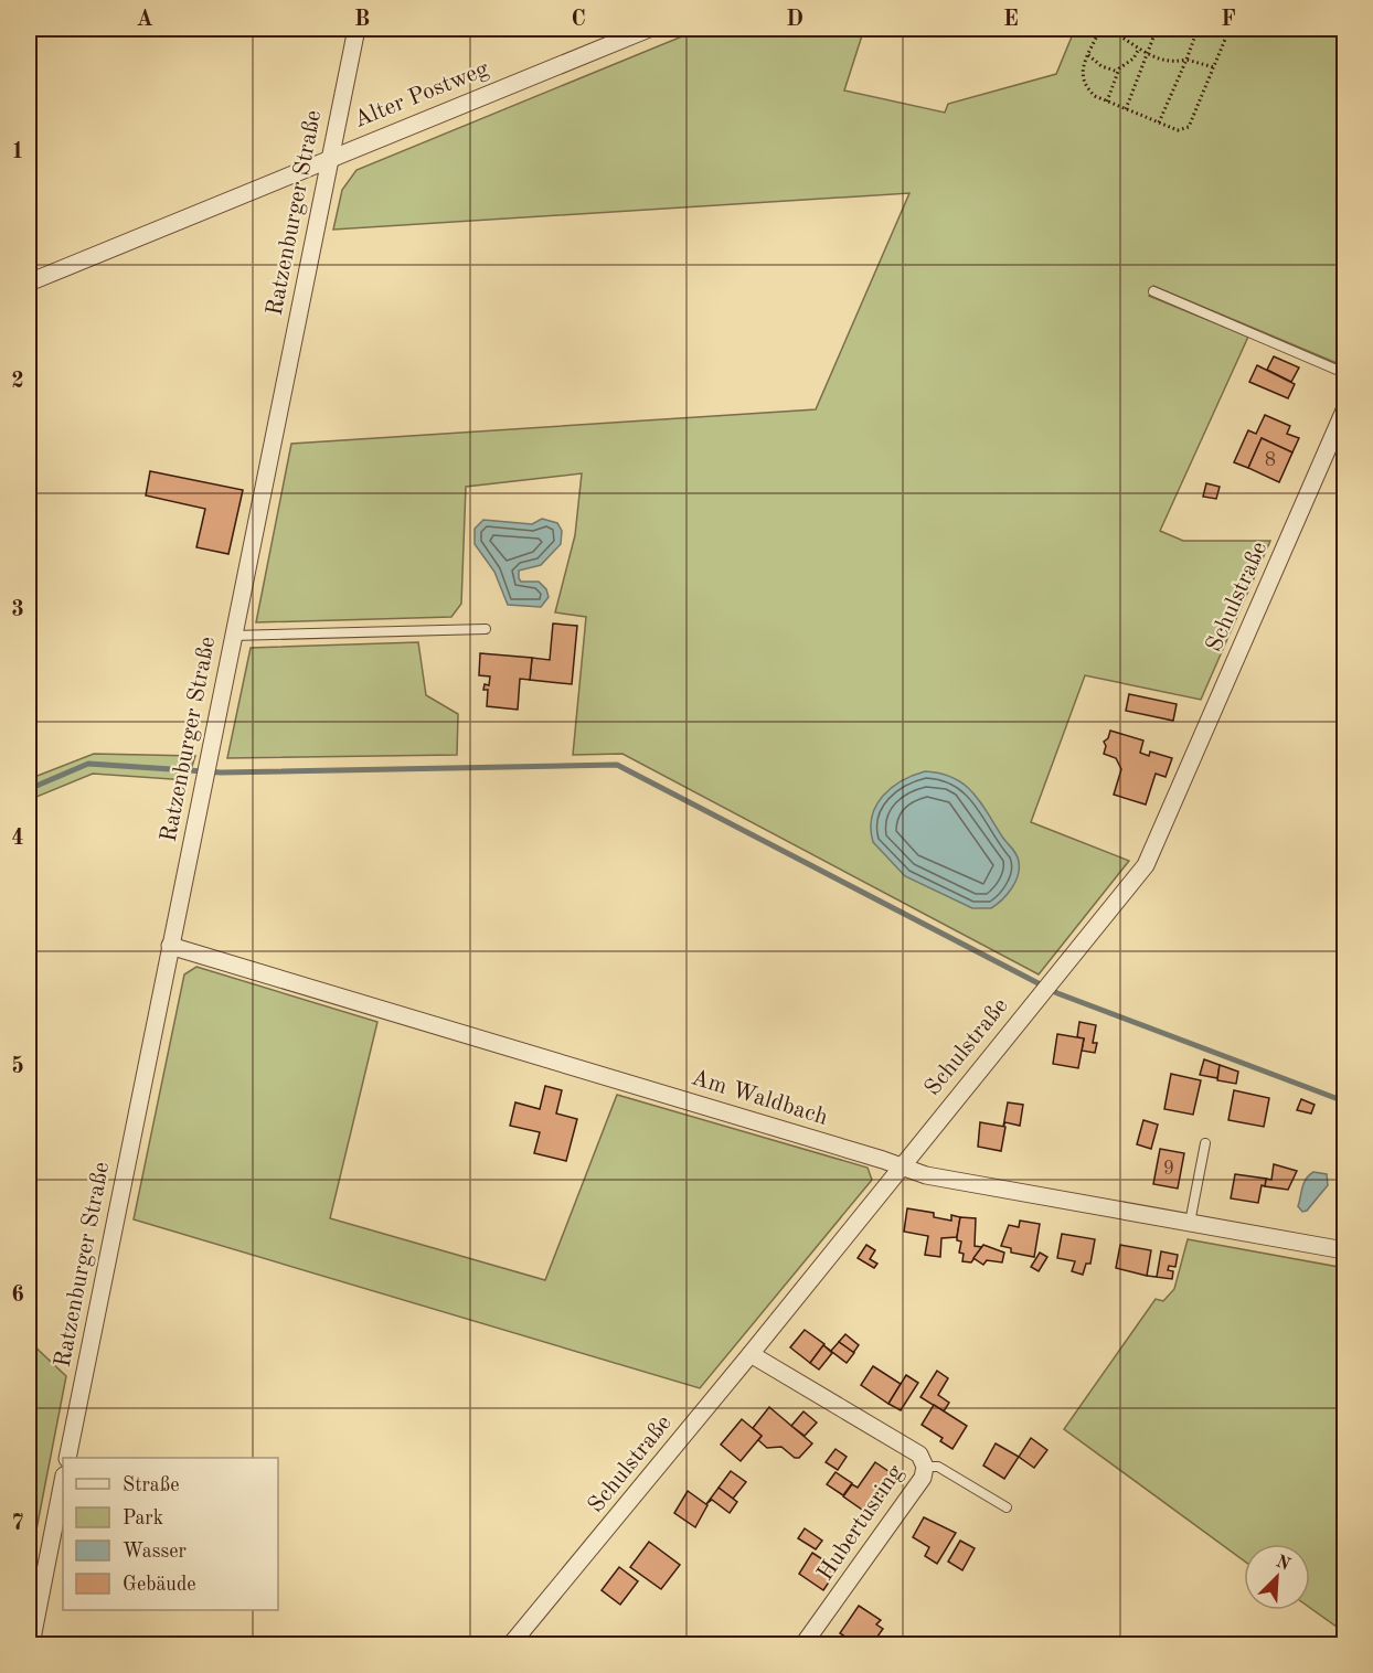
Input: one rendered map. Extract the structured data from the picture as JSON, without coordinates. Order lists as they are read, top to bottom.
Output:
{
  "streets": {
    "street": [
      "Alter Postweg",
      "Ratzenburger Straße",
      "Schulstraße",
      "Am Waldbach",
      "Hubertusring"
    ]
  },
  "crossings": [
    ["Alter Postweg", "Ratzenburger Straße"],
    ["Ratzenburger Straße", "Am Waldbach"],
    ["Schulstraße", "Am Waldbach"],
    ["Schulstraße", "Hubertusring"]
  ],
  "house_numbers": ["8", "9"],
  "legend": [
    "Straße",
    "Park",
    "Wasser",
    "Gebäude"
  ],
  "north": "top right",
  "grid": {
    "columns": [
      "A",
      "B",
      "C",
      "D",
      "E",
      "F"
    ],
    "rows": [
      "1",
      "2",
      "3",
      "4",
      "5",
      "6",
      "7"
    ]
  }
}
